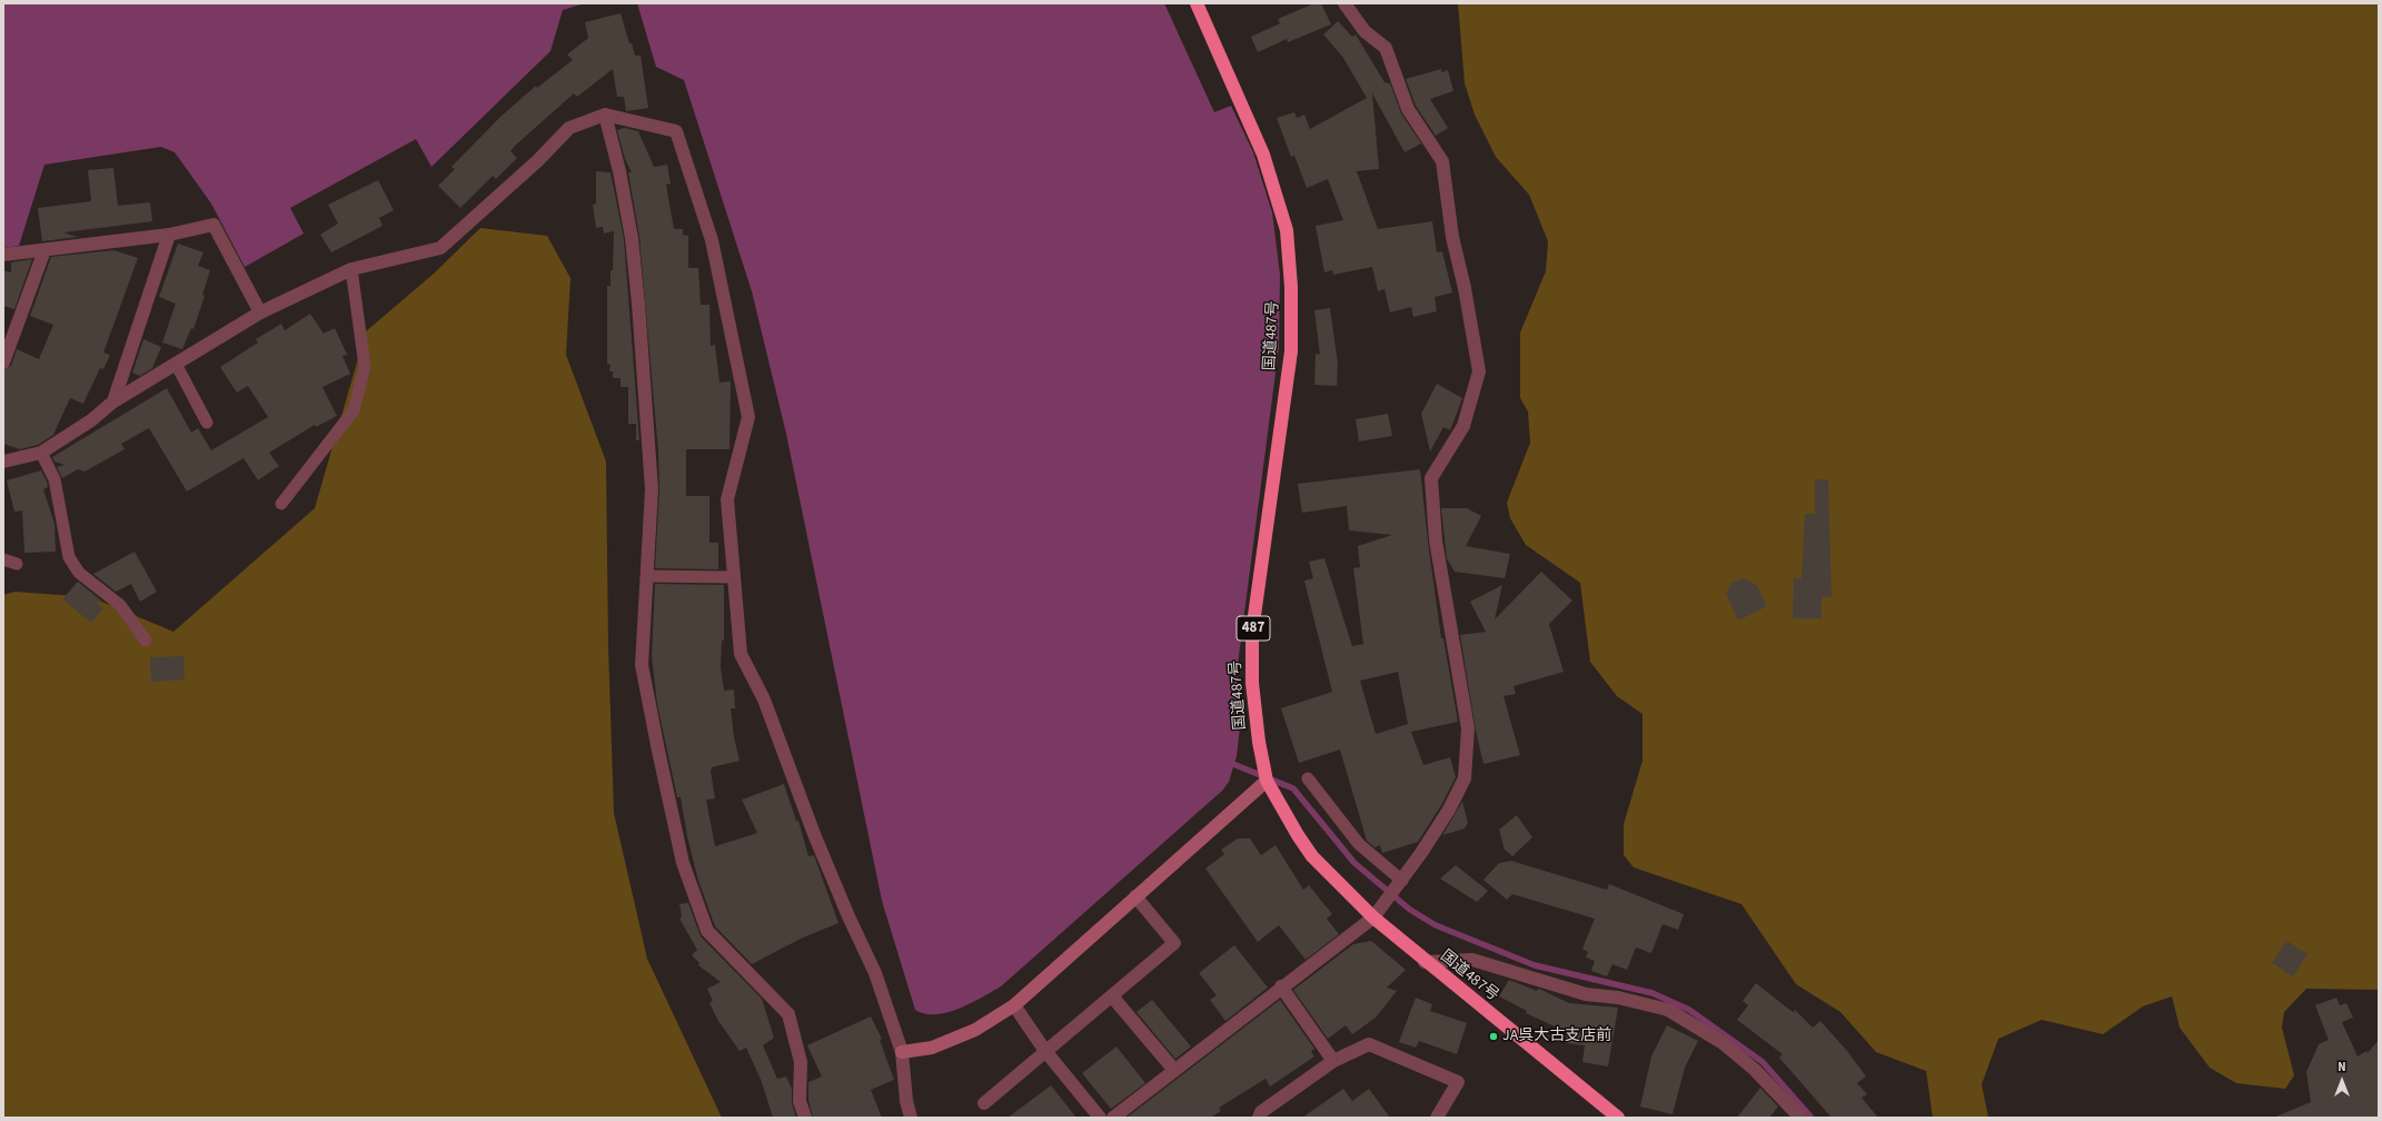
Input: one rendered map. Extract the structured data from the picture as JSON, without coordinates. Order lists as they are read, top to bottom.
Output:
{
  "streets": {
    "highway": ["国道487号", "487"]
  },
  "places": ["JA呉大古支店前"],
  "north": "top"
}
